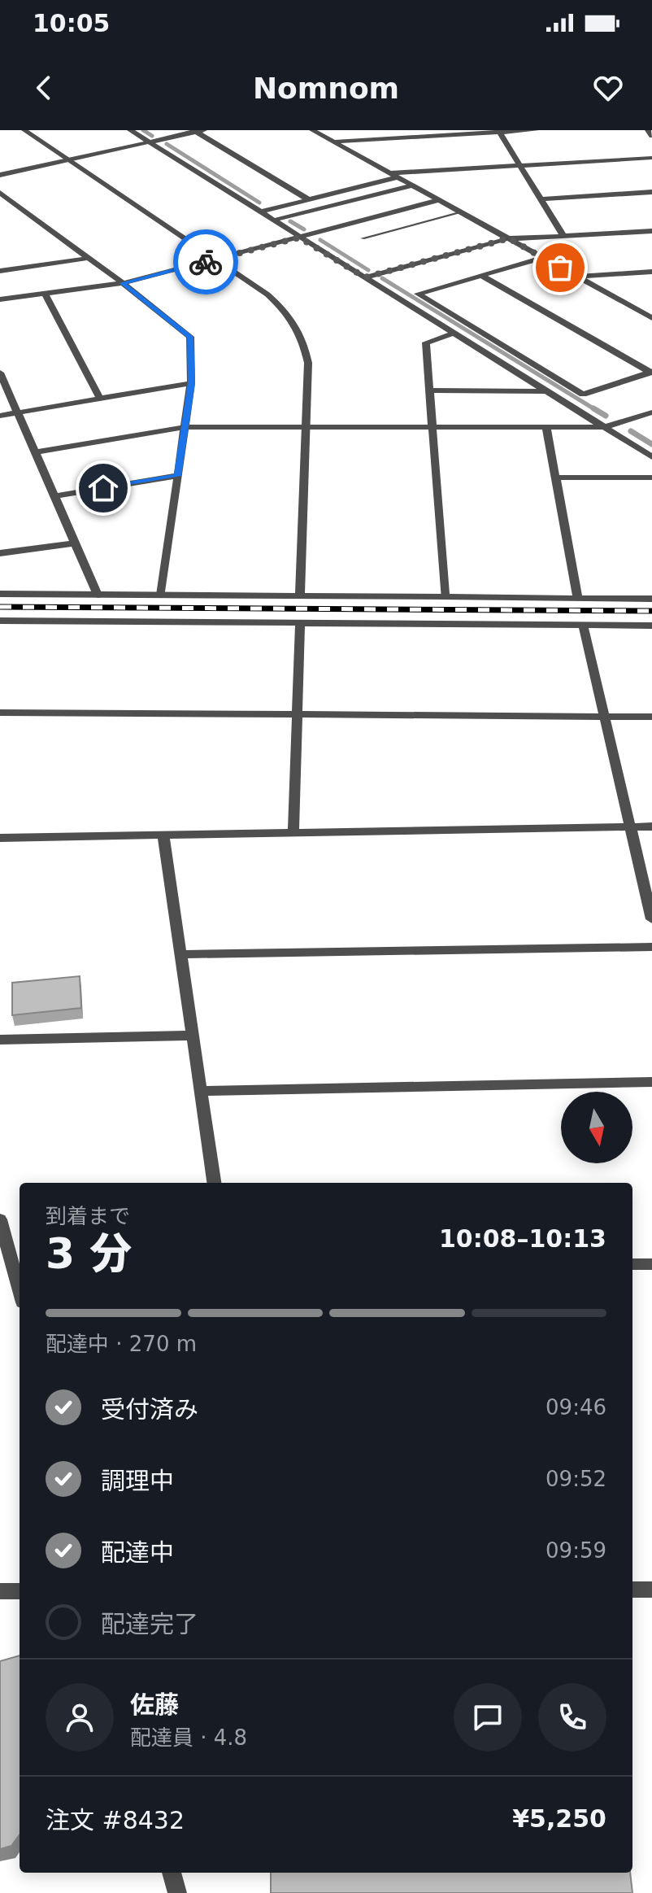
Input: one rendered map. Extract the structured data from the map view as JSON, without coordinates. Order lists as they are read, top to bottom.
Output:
{
  "north": "bottom",
  "page": {
    "status": "10:05",
    "header": "Nomnom",
    "heading": ["3 分", "到着まで", "10:08–10:13"],
    "panel": [
      "佐藤",
      "配達員 · 4.8",
      "注文 #8432",
      "¥5,250"
    ],
    "bar": "配達中 · 270 m",
    "list": [
      ["受付済み", "09:46"],
      ["調理中", "09:52"],
      ["配達中", "09:59"],
      "配達完了"
    ]
  }
}
